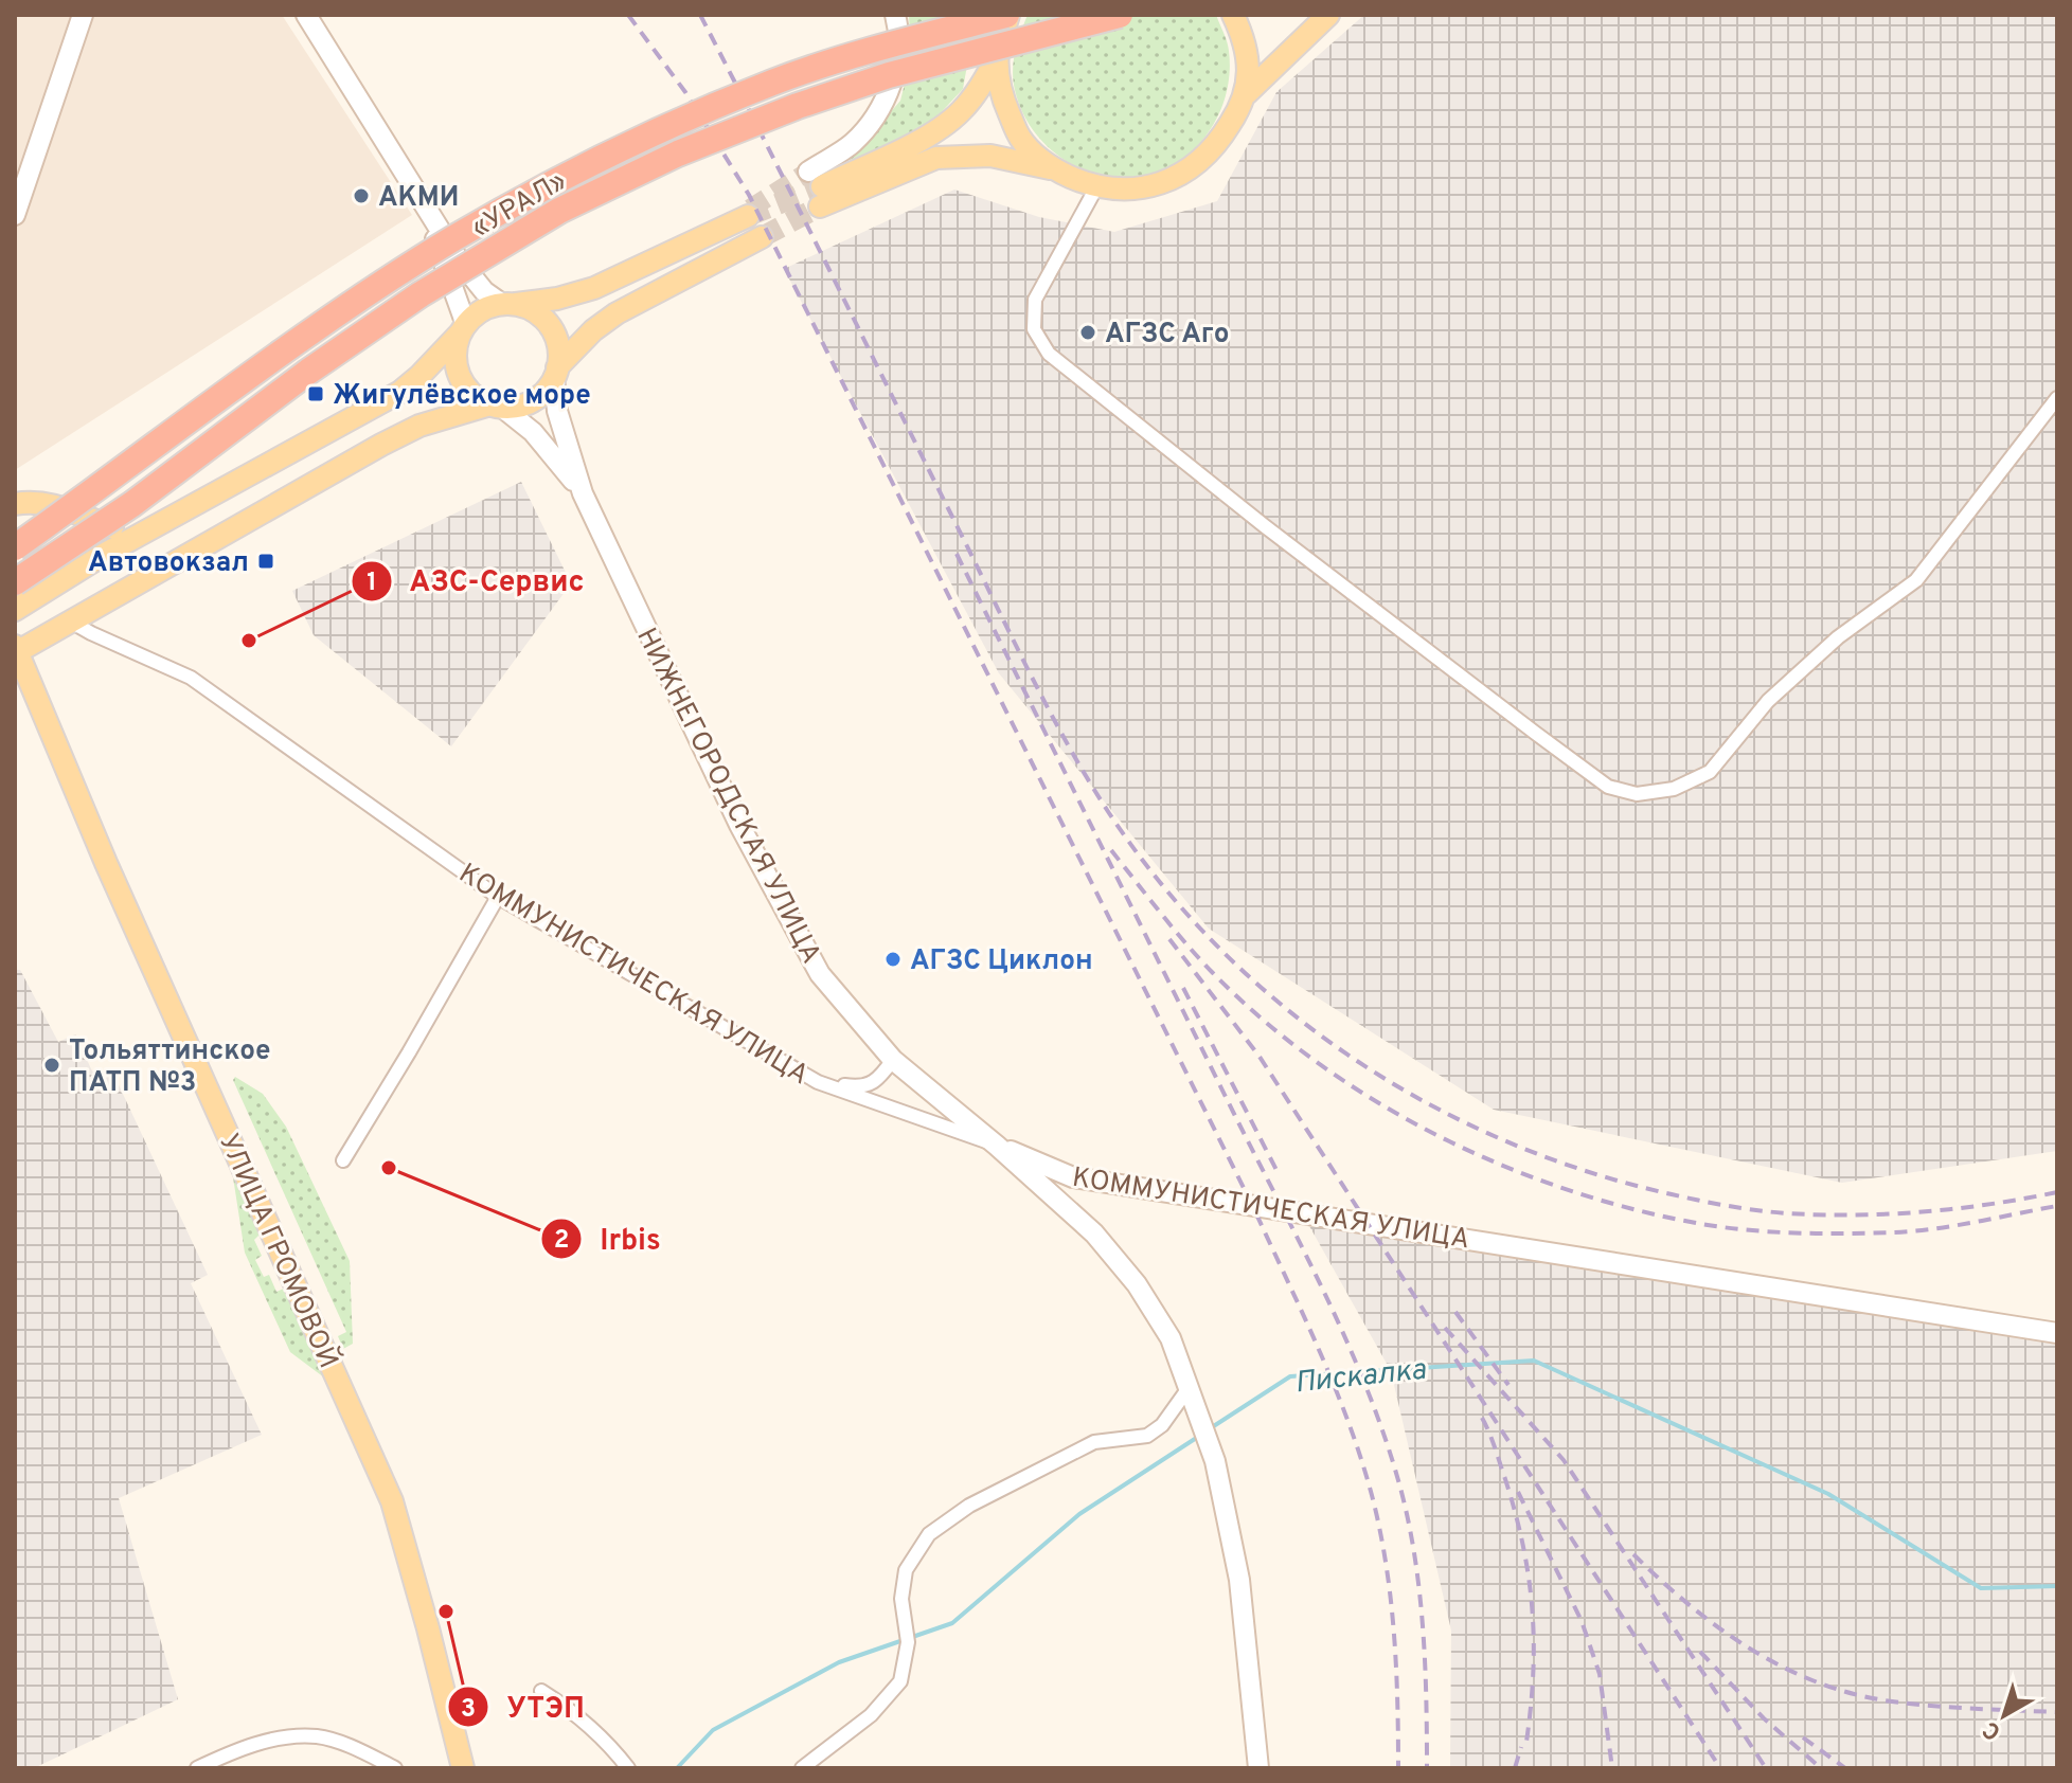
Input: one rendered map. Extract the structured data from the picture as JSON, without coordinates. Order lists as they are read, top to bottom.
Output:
{
  "streets": {
    "highway": ["«УРАЛ»"],
    "main road": ["НИЖНЕГОРОДСКАЯ УЛИЦА", "КОММУНИСТИЧЕСКАЯ УЛИЦА", "УЛИЦА ГРОМОВОЙ"]
  },
  "crossings": [
    ["НИЖНЕГОРОДСКАЯ УЛИЦА", "КОММУНИСТИЧЕСКАЯ УЛИЦА"]
  ],
  "water": ["Пискалка"],
  "places": {
    "other": [
      "АКМИ",
      "АГЗС Аго",
      "АЗС-Сервис",
      "АГЗС Циклон",
      "Тольяттинское ПАТП №3",
      "Irbis",
      "УТЭП"
    ],
    "transit": ["Жигулёвское море", "Автовокзал"]
  },
  "north": "bottom left"
}
